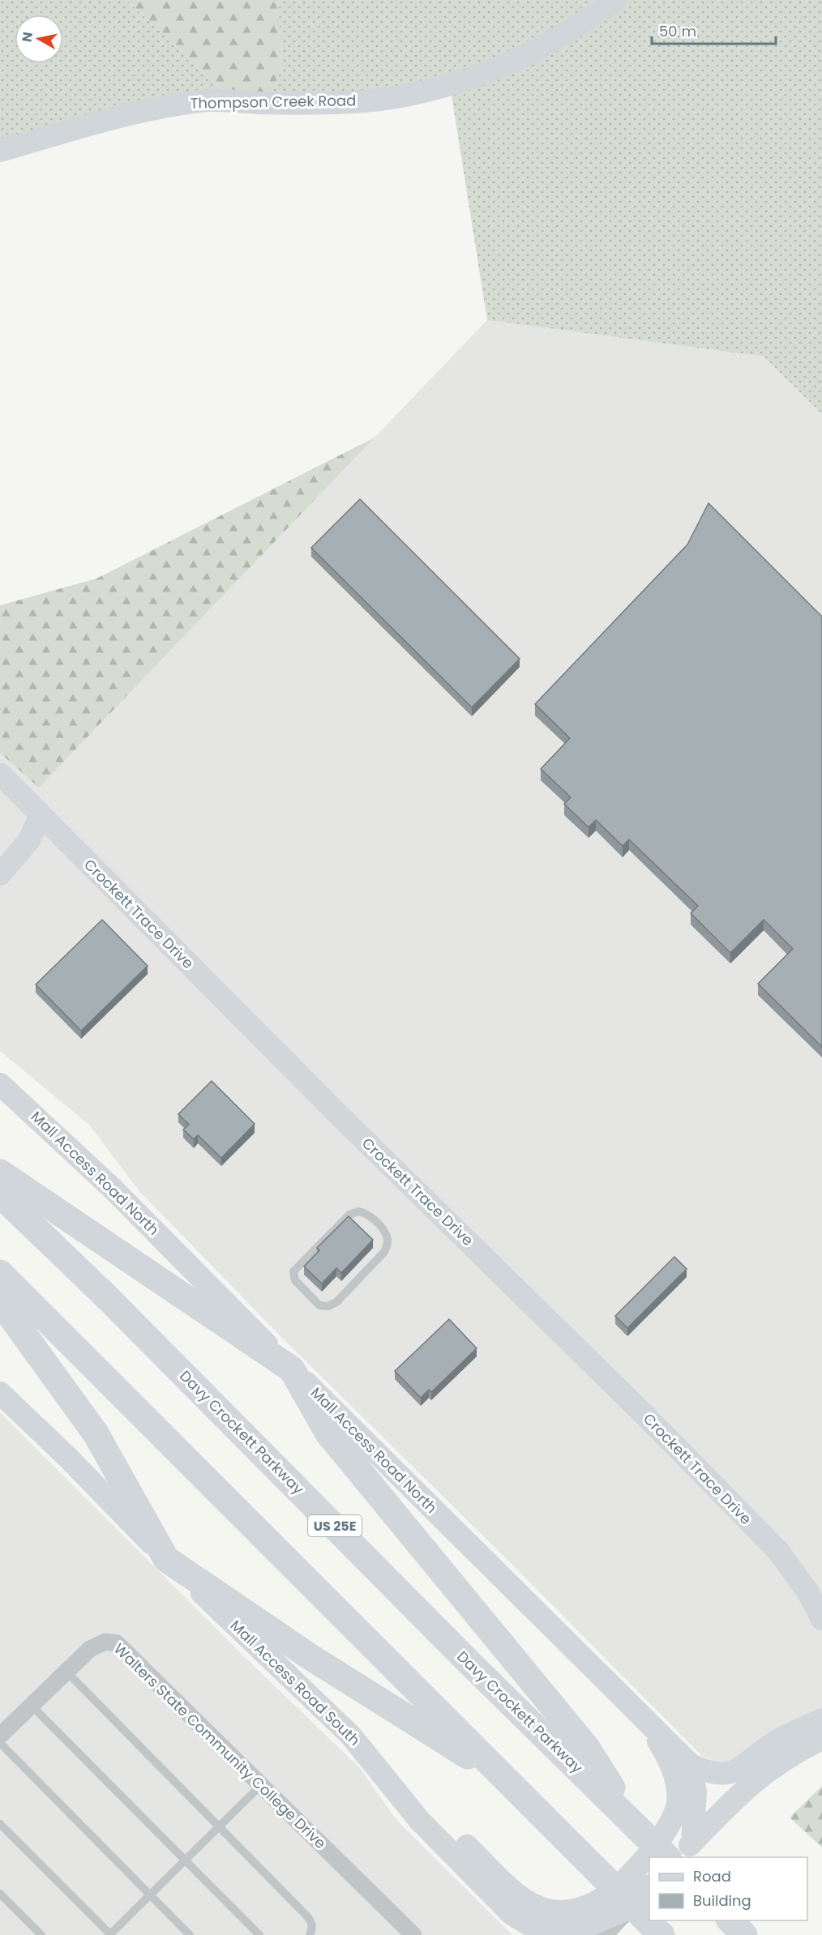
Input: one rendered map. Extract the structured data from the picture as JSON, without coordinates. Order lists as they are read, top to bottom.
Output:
{
  "streets": {
    "highway": ["Davy Crockett Parkway", "US 25E"],
    "street": [
      "Thompson Creek Road",
      "Crockett Trace Drive",
      "Mall Access Road North",
      "Mall Access Road South",
      "Walters State Community College Drive"
    ]
  },
  "legend": ["Road", "Building"],
  "scale_bar": "50 m",
  "north": "left"
}
